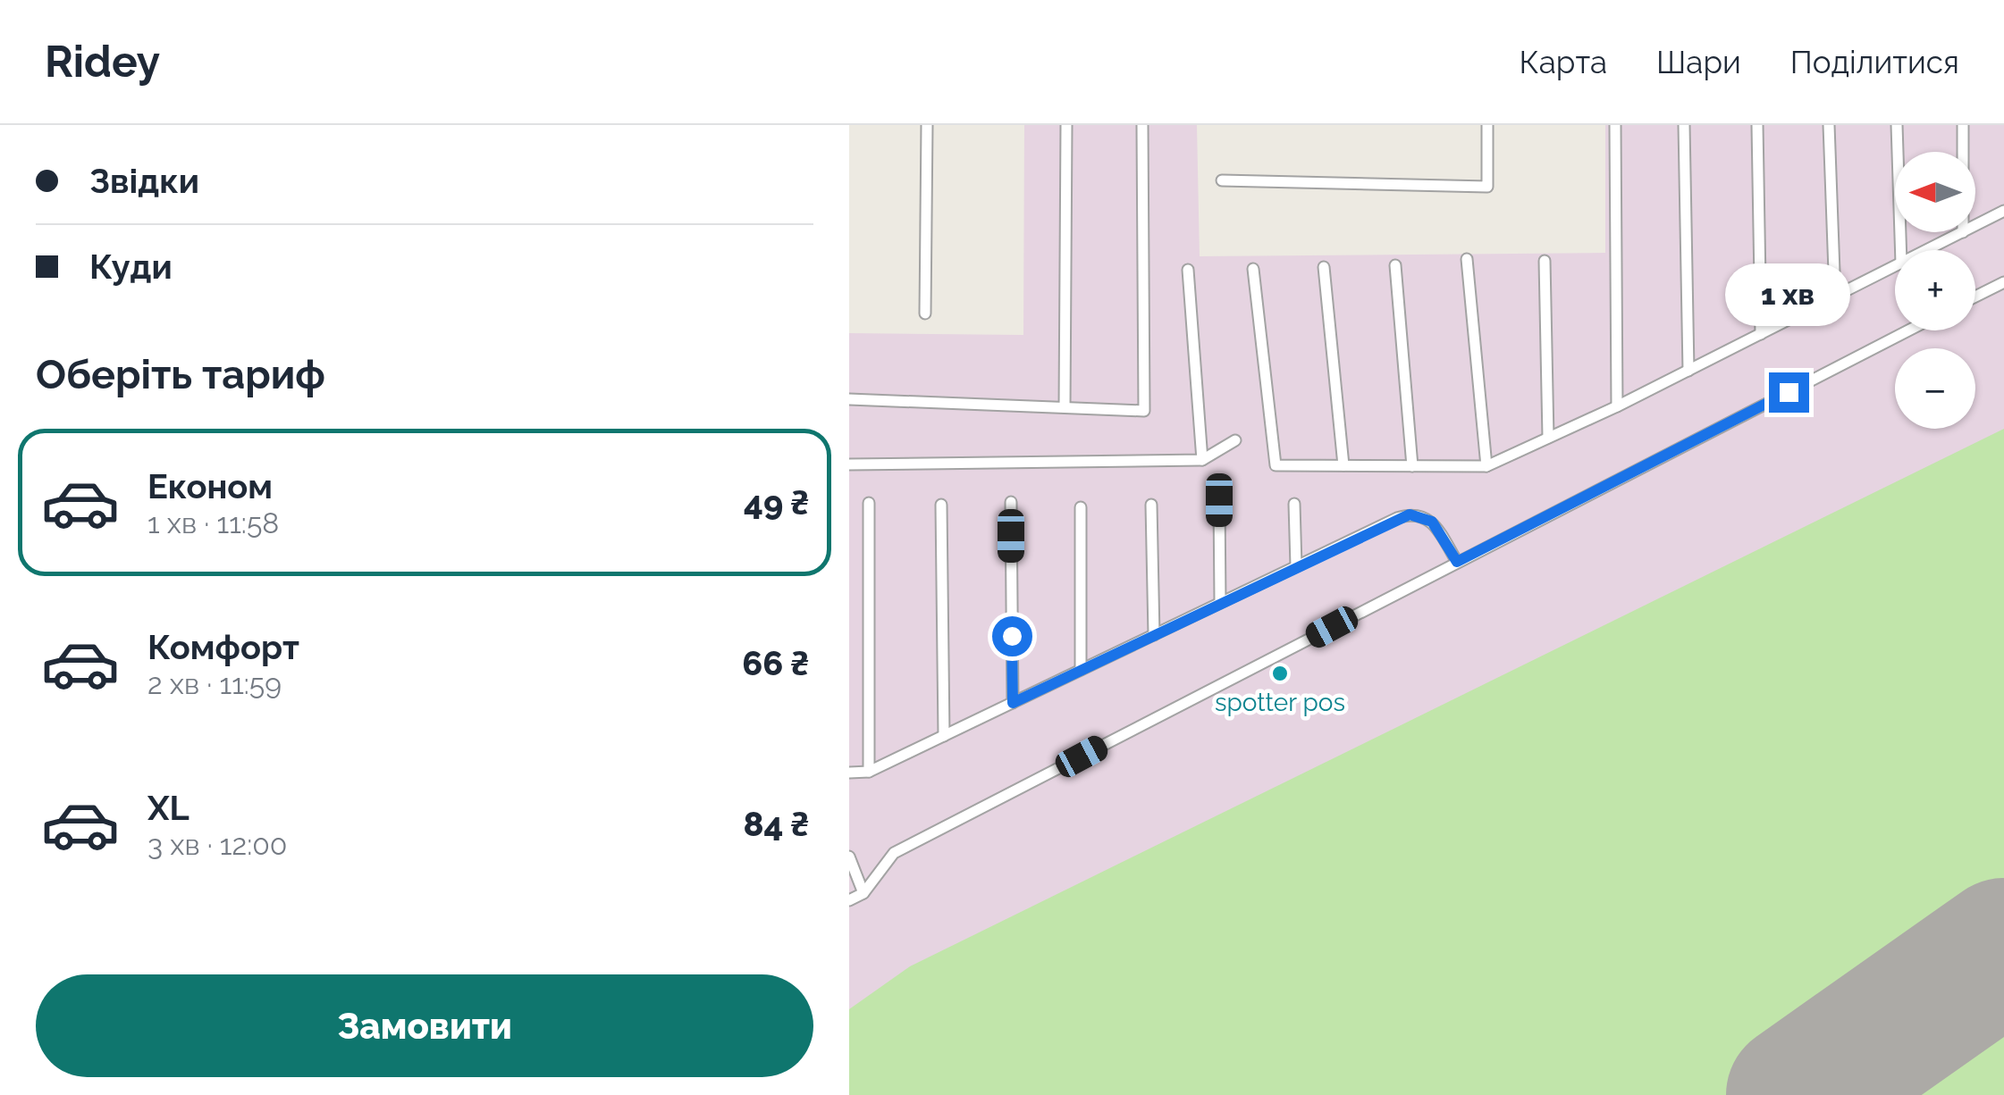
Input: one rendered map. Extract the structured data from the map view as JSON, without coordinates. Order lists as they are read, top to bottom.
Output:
{
  "places": ["spotter pos"],
  "north": "left",
  "page": {
    "header": "Ridey",
    "nav": ["Карта", "Шари", "Поділитися"],
    "banner": ["Звідки", "Куди"],
    "map_buttons": ["+", "−"],
    "bubble": "1 хв",
    "heading": "Оберіть тариф",
    "list": [
      {
        "name": "Економ",
        "note": "1 хв · 11:58",
        "value": "49 ₴"
      },
      {
        "name": "Комфорт",
        "note": "2 хв · 11:59",
        "value": "66 ₴"
      },
      {
        "name": "XL",
        "note": "3 хв · 12:00",
        "value": "84 ₴"
      }
    ],
    "buttons": "Замовити"
  }
}
